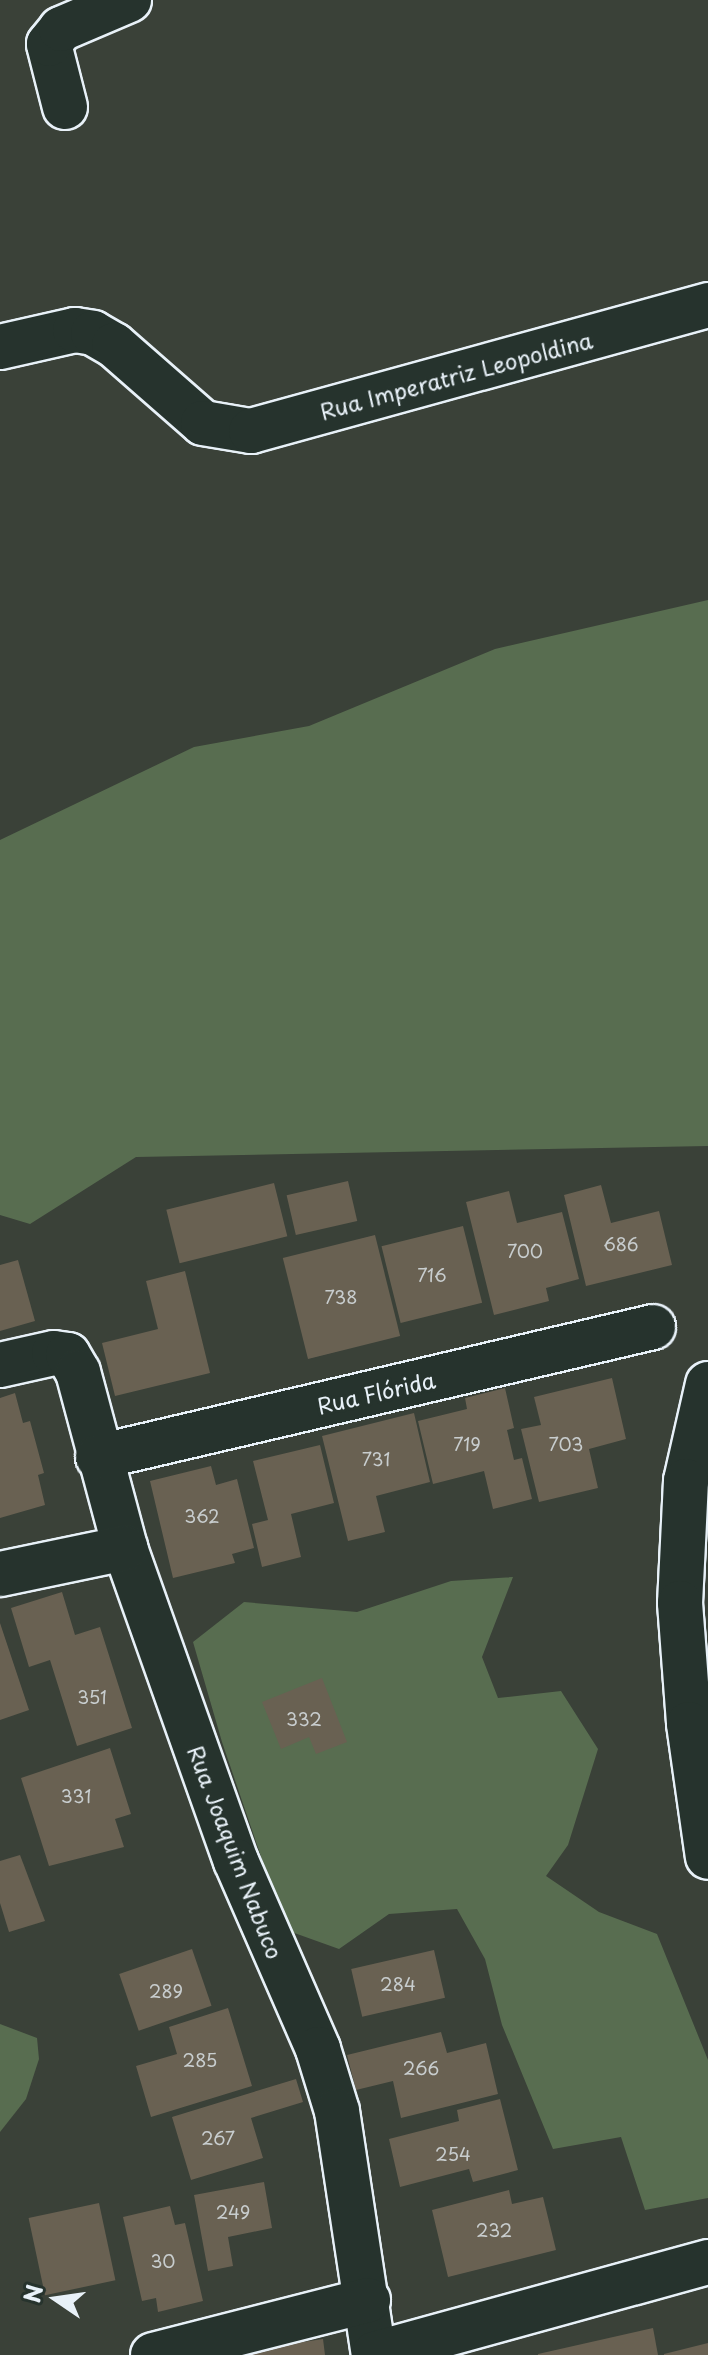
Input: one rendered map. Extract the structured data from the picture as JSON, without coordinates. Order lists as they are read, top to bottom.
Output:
{
  "streets": {
    "street": ["Rua Imperatriz Leopoldina", "Rua Flórida", "Rua Joaquim Nabuco"]
  },
  "crossings": [
    ["Rua Flórida", "Rua Joaquim Nabuco"]
  ],
  "house_numbers": [
    "686",
    "700",
    "716",
    "738",
    "719",
    "703",
    "731",
    "362",
    "351",
    "332",
    "331",
    "284",
    "289",
    "285",
    "266",
    "267",
    "254",
    "249",
    "232",
    "30"
  ],
  "north": "left"
}
